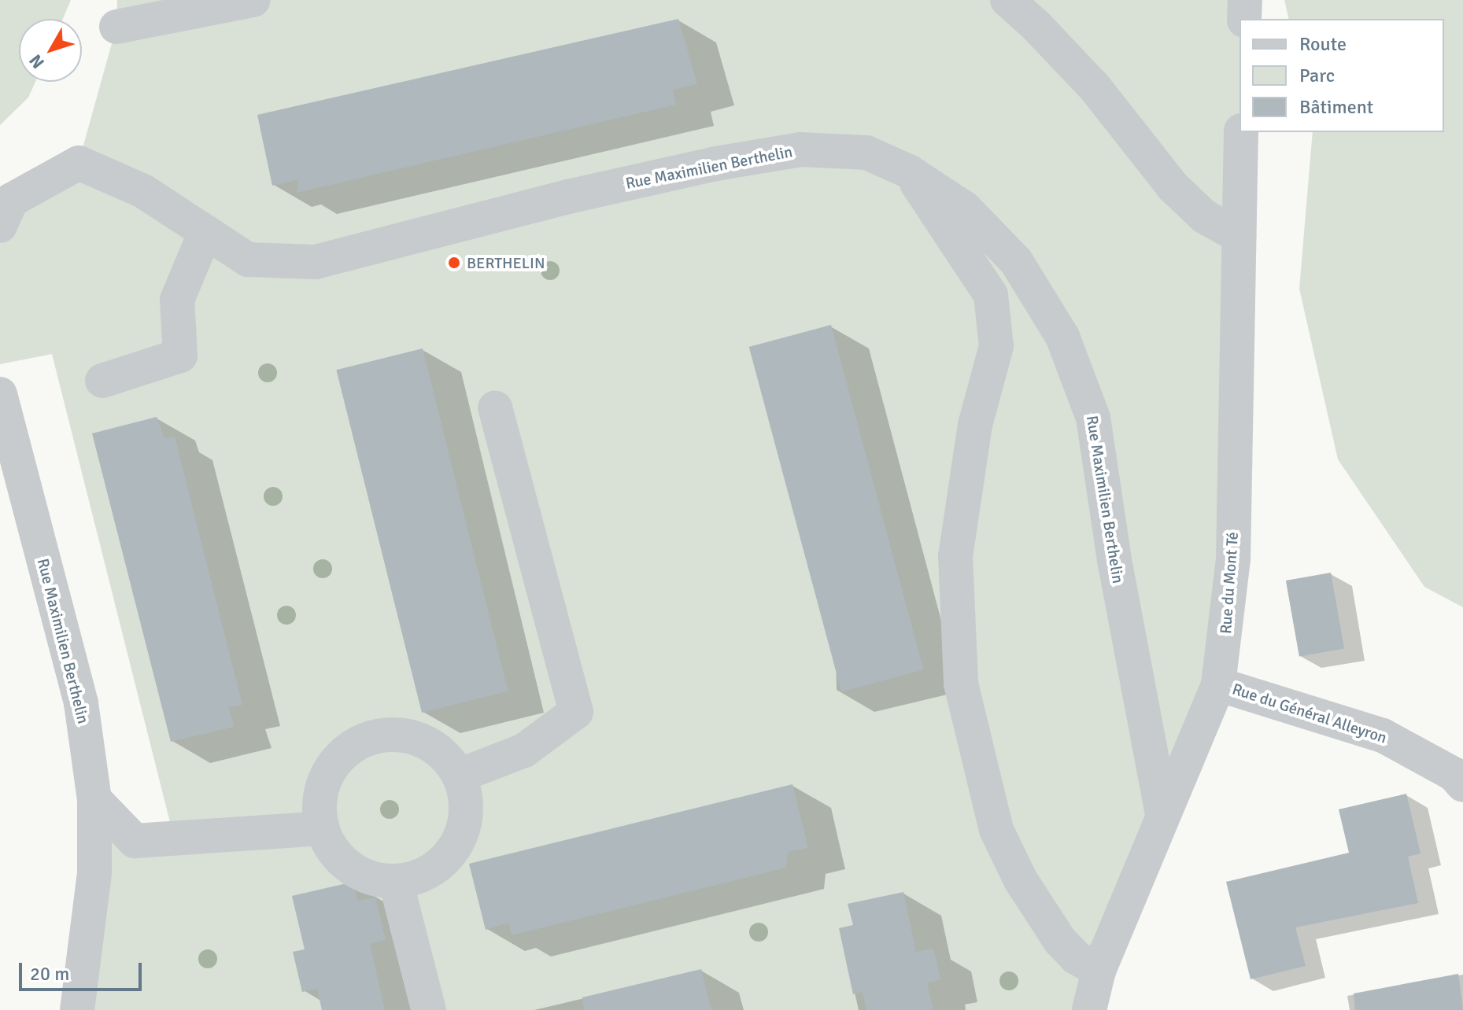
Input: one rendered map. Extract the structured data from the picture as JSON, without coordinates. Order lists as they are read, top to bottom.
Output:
{
  "streets": {
    "street": ["Rue Maximilien Berthelin", "Rue du Mont Té", "Rue du Général Alleyron"]
  },
  "crossings": [
    ["Rue Maximilien Berthelin", "Rue du Mont Té"],
    ["Rue du Mont Té", "Rue du Général Alleyron"]
  ],
  "places": ["BERTHELIN"],
  "legend": ["Route", "Parc", "Bâtiment"],
  "scale_bar": "20 m",
  "north": "bottom left"
}
